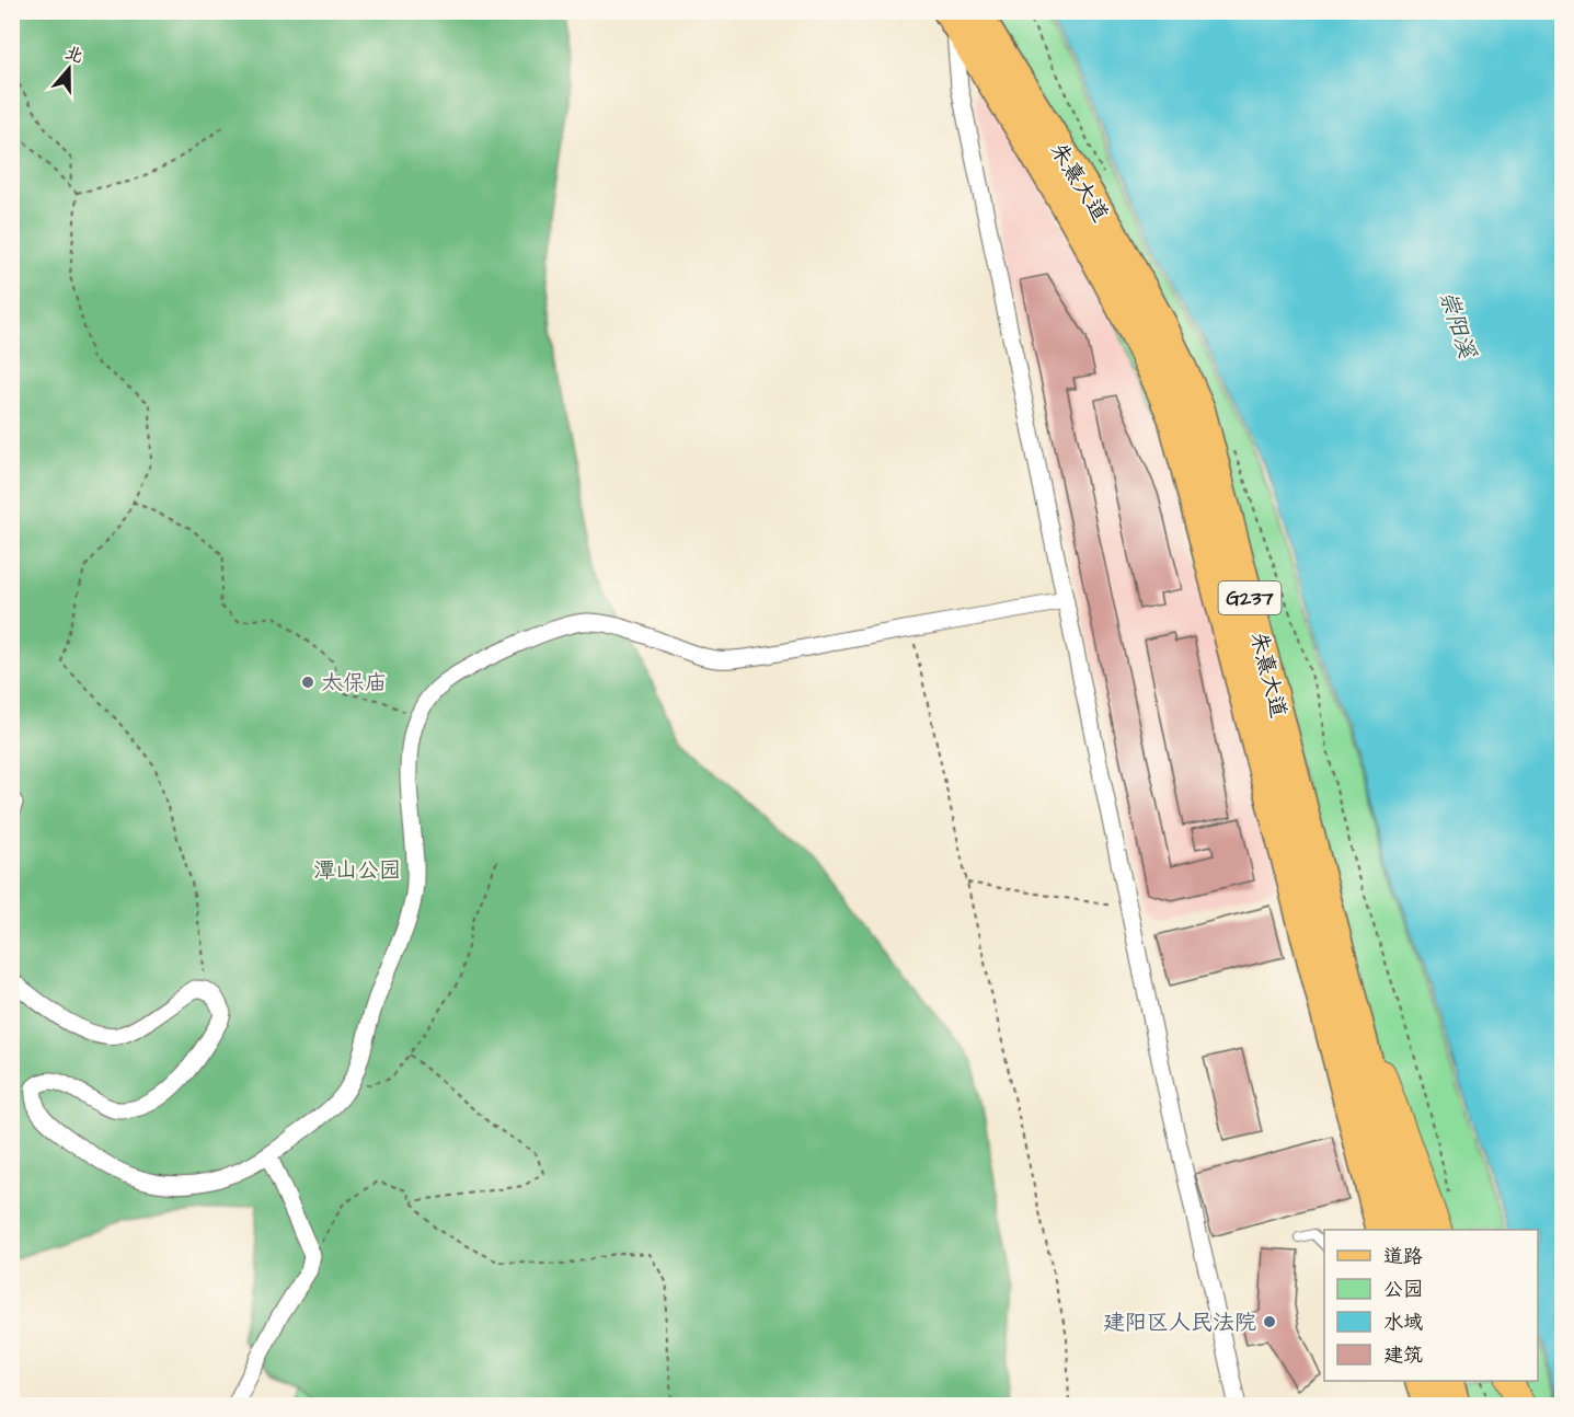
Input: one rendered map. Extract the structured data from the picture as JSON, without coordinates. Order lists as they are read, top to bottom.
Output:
{
  "streets": {
    "highway": ["朱熹大道", "G237"]
  },
  "water": ["崇阳溪"],
  "parks": ["潭山公园"],
  "places": ["太保庙", "建阳区人民法院"],
  "legend": [
    "道路",
    "公园",
    "水域",
    "建筑"
  ],
  "north": "top"
}
